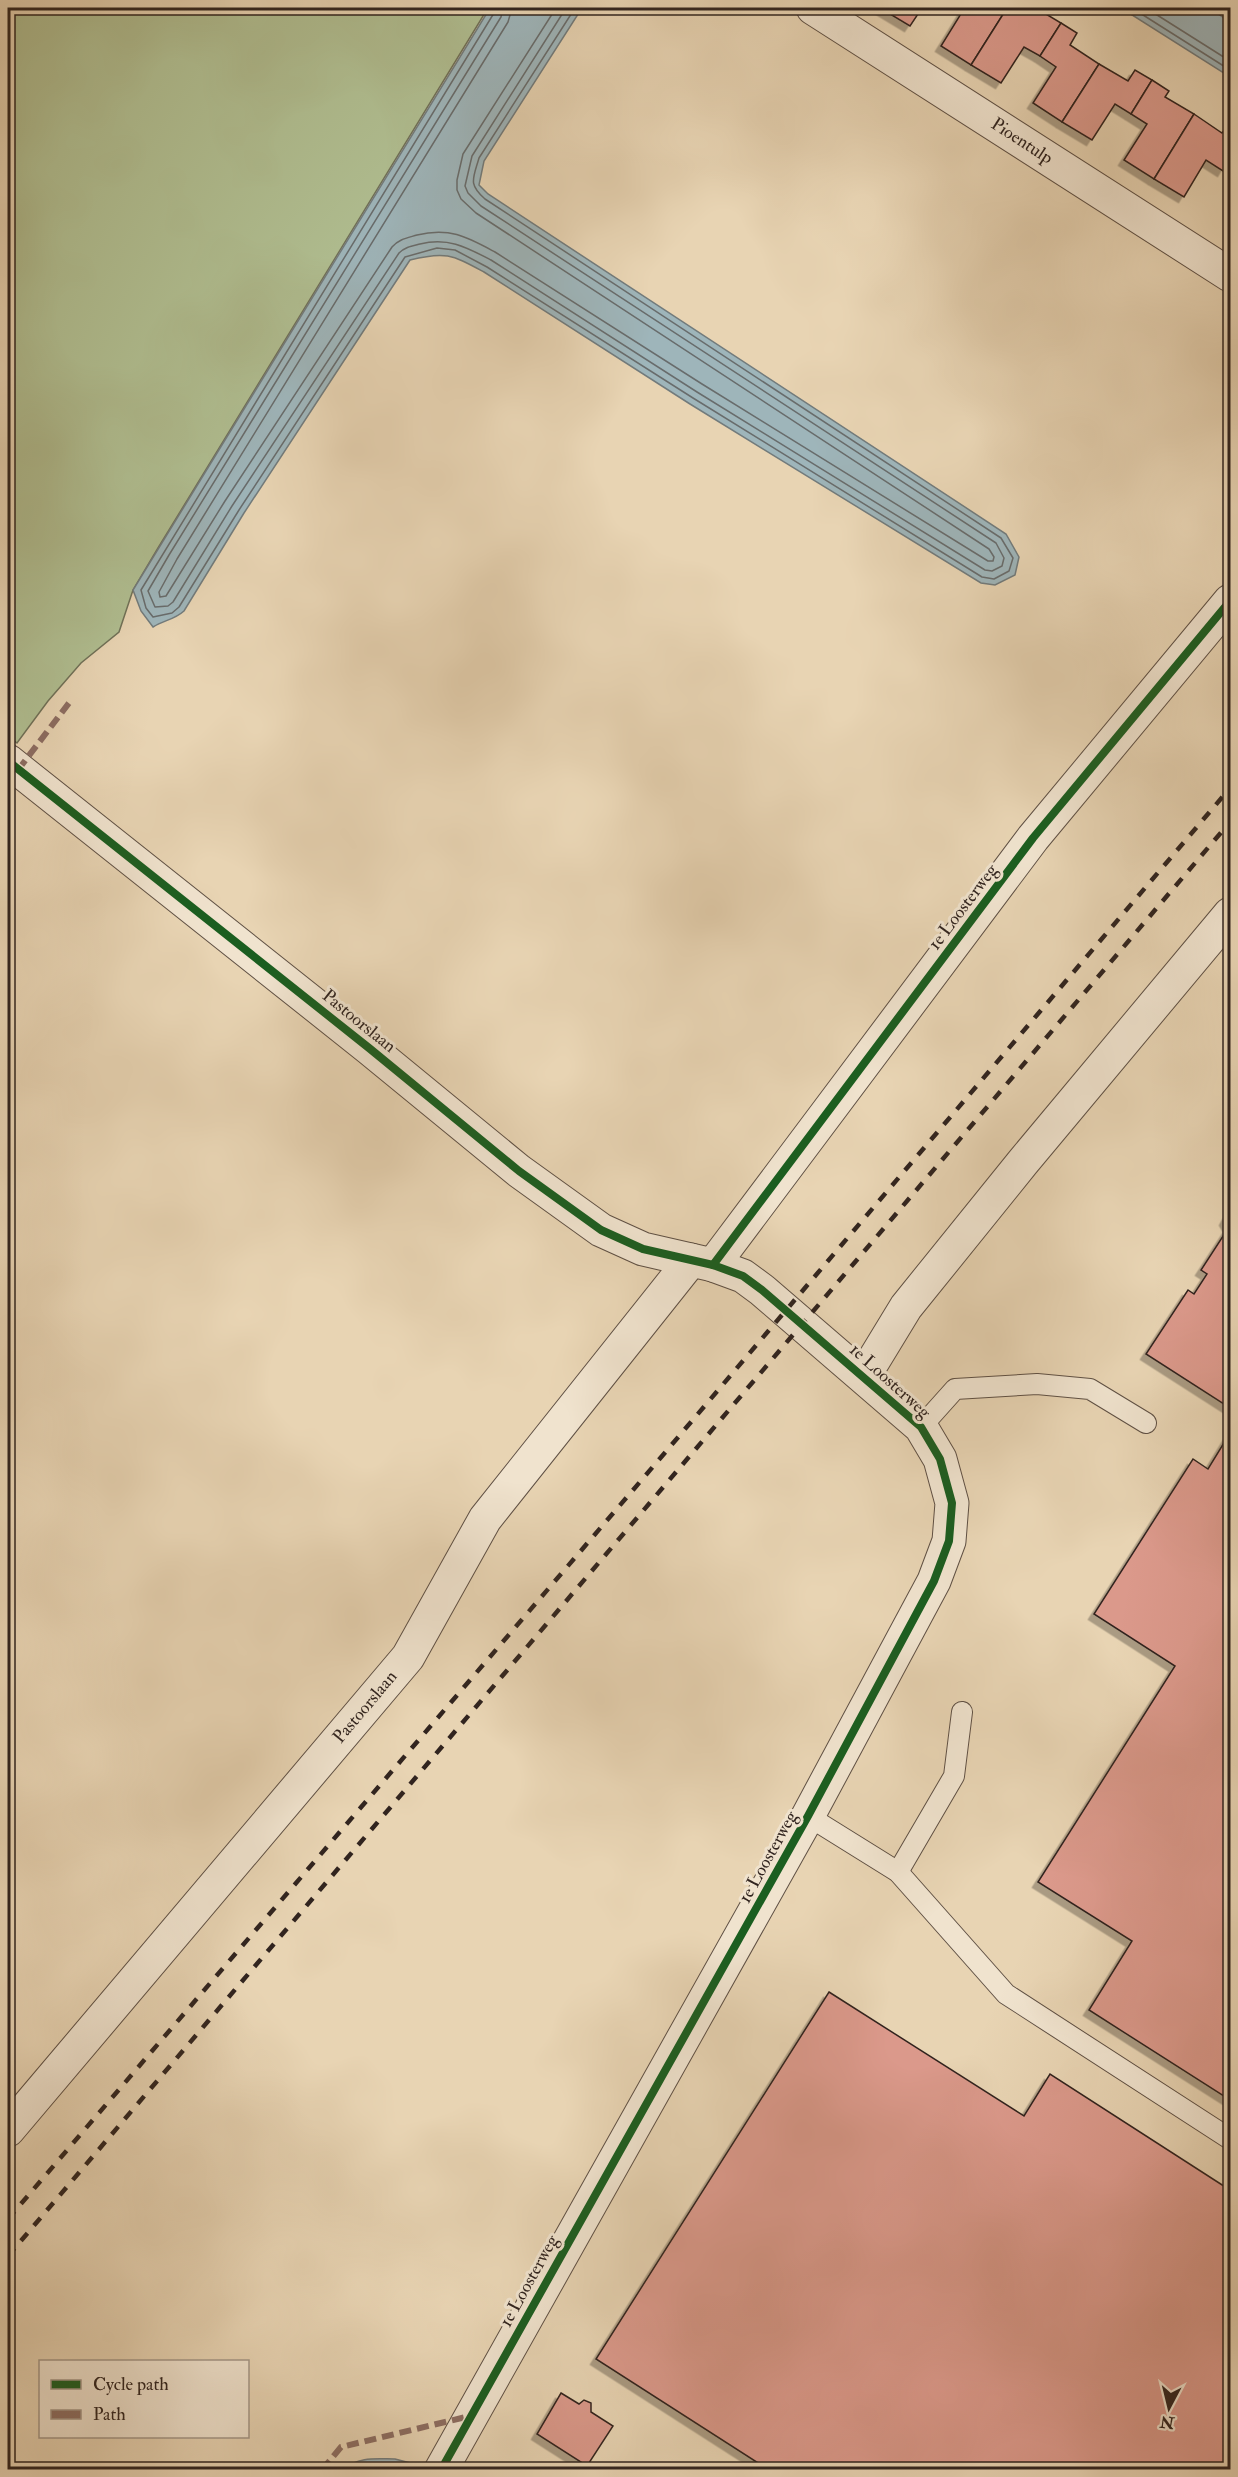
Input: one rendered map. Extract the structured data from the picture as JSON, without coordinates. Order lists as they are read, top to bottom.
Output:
{
  "streets": {
    "street": ["Pioentulp", "1e Loosterweg", "Pastoorslaan"]
  },
  "crossings": [
    ["1e Loosterweg", "Pastoorslaan"]
  ],
  "legend": ["Cycle path", "Path"],
  "north": "bottom"
}
